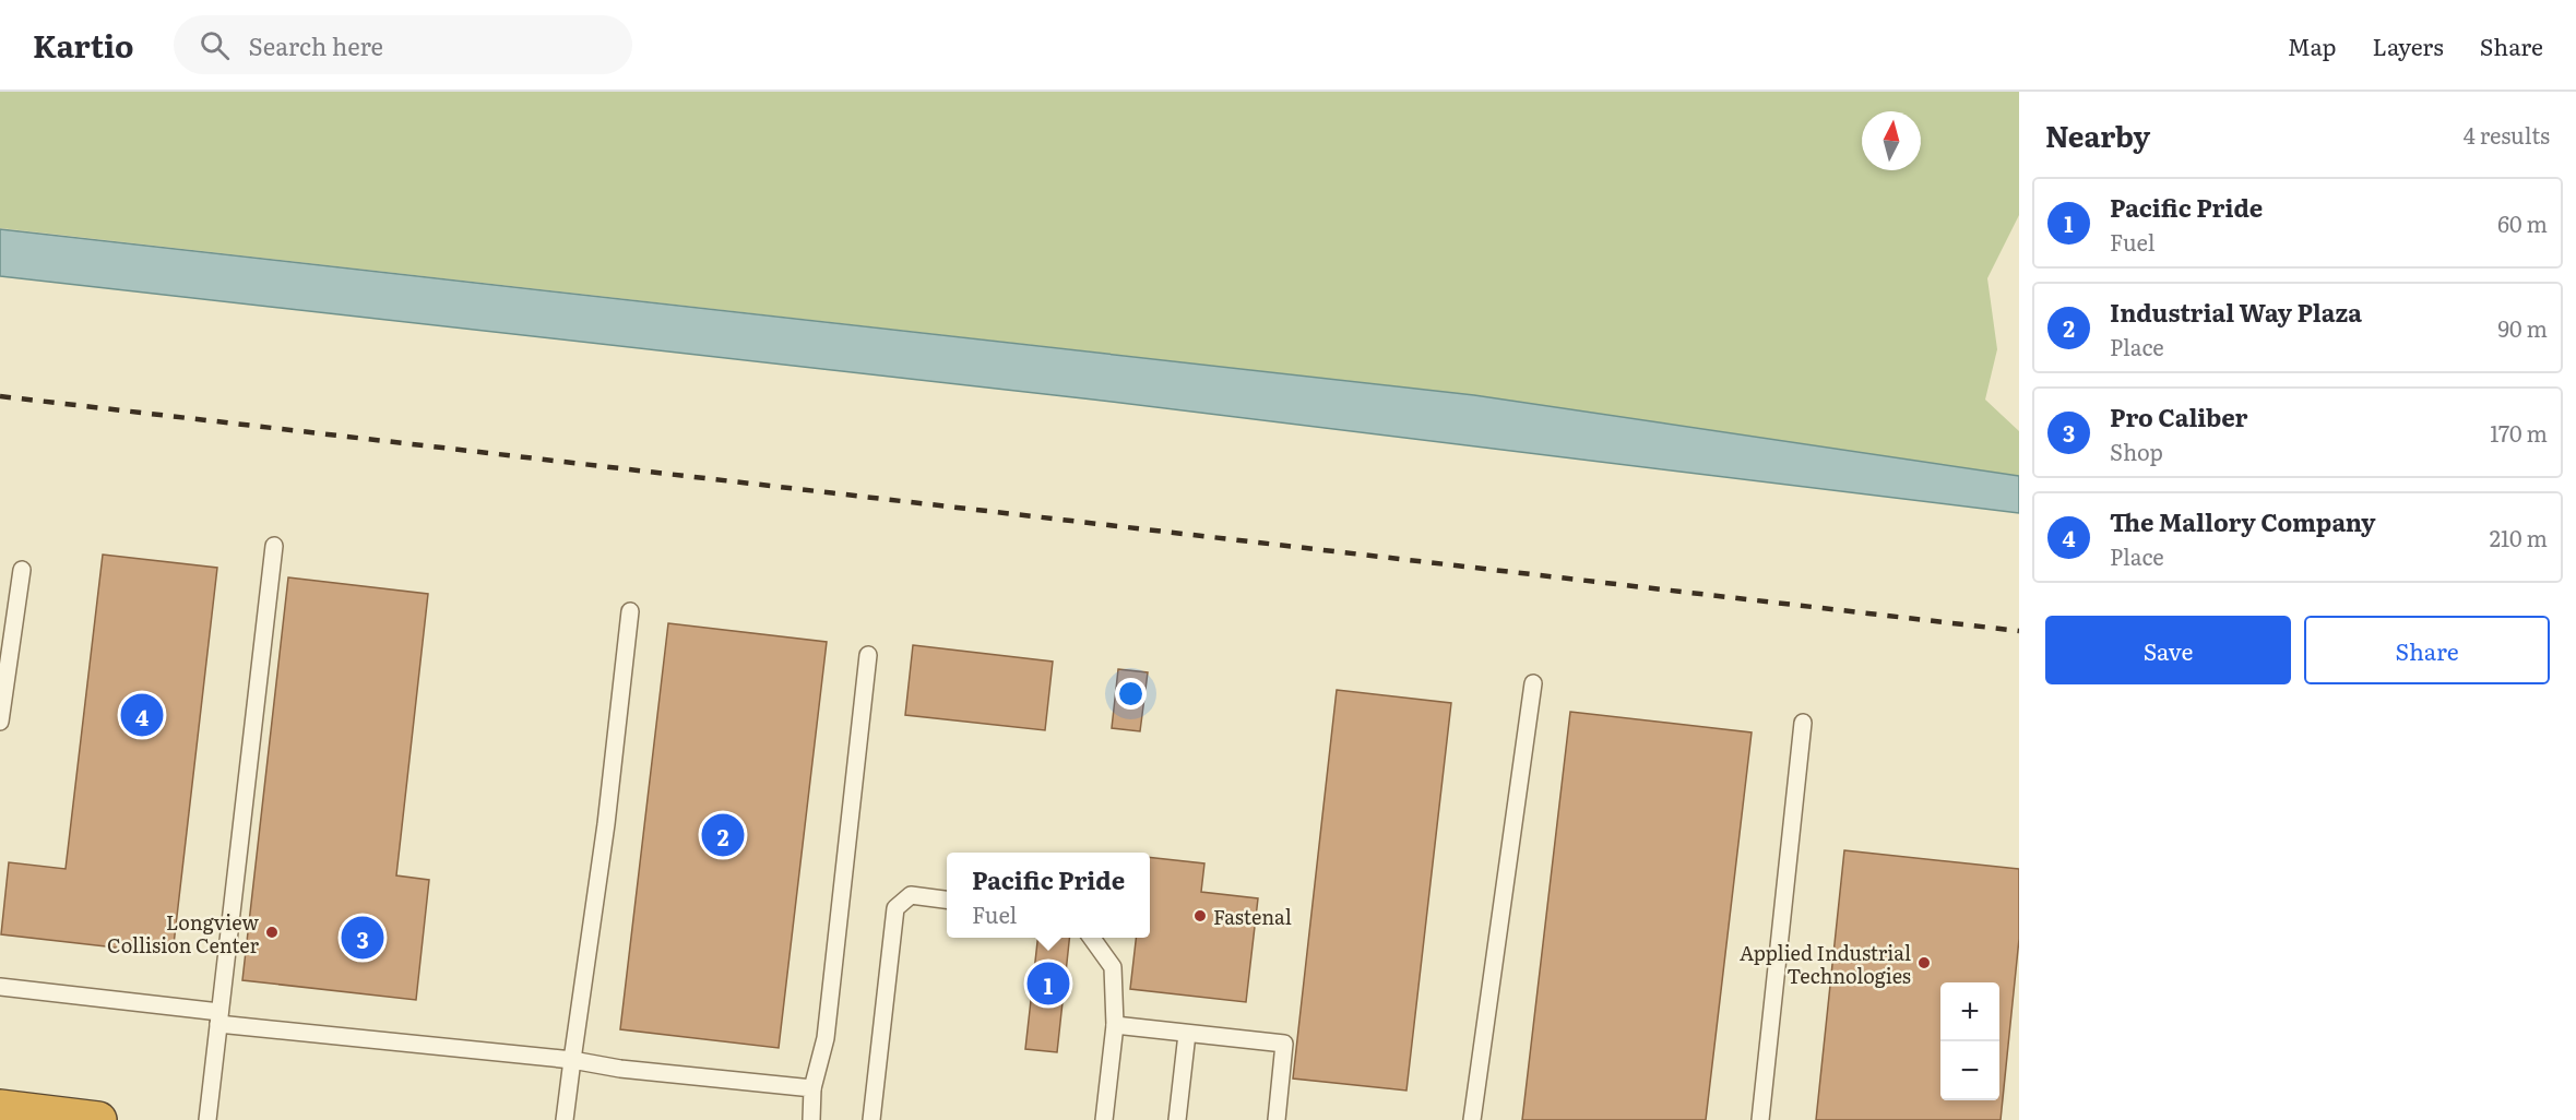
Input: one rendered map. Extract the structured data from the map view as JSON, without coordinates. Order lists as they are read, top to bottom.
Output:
{
  "places": ["Fastenal", "Longview Collision Center", "Applied Industrial Technologies"],
  "north": "top",
  "page": {
    "header": "Kartio",
    "search": "Search here",
    "nav": ["Map", "Layers", "Share"],
    "heading": ["Nearby", "4 results"],
    "list": [
      {
        "mark": "1",
        "name": "Pacific Pride",
        "note": "Fuel",
        "value": "60 m"
      },
      {
        "mark": "2",
        "name": "Industrial Way Plaza",
        "note": "Place",
        "value": "90 m"
      },
      {
        "mark": "3",
        "name": "Pro Caliber",
        "note": "Shop",
        "value": "170 m"
      },
      {
        "mark": "4",
        "name": "The Mallory Company",
        "note": "Place",
        "value": "210 m"
      }
    ],
    "buttons": ["Save", "Share"],
    "pins": [
      "4",
      "2",
      "3",
      "1"
    ],
    "popup": ["Pacific Pride", "Fuel"],
    "map_buttons": ["+", "−"]
  }
}
